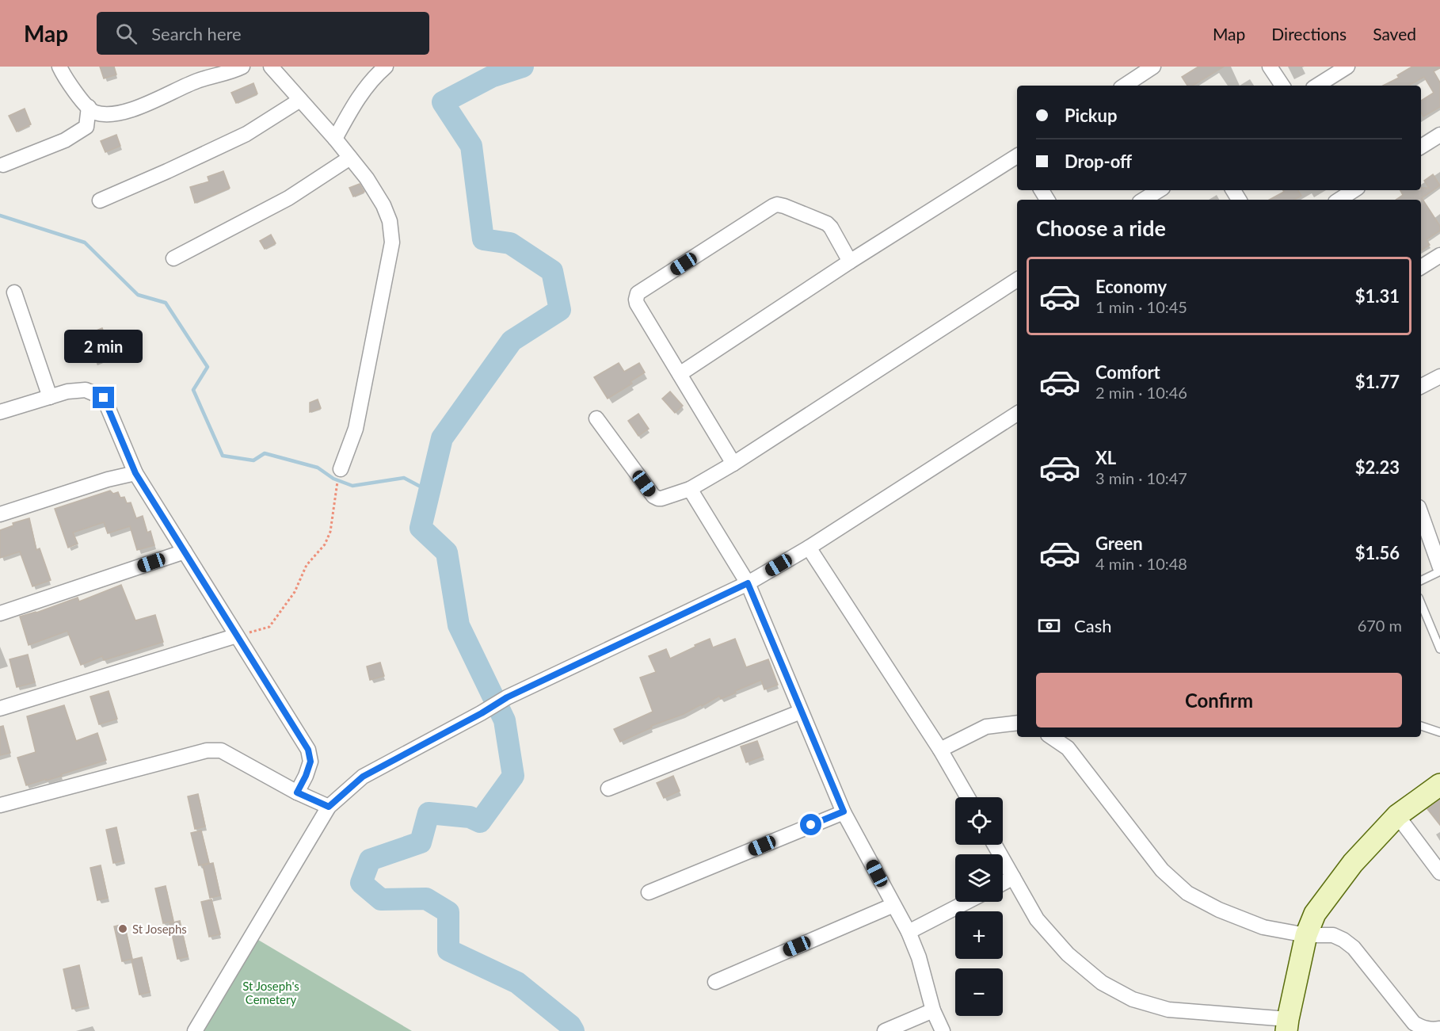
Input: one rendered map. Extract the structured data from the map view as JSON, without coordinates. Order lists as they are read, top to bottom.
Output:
{
  "parks": ["St Joseph's Cemetery"],
  "places": ["St Josephs"],
  "page": {
    "header": "Map",
    "search": "Search here",
    "nav": ["Map", "Directions", "Saved"],
    "banner": ["Pickup", "Drop-off"],
    "heading": "Choose a ride",
    "list": [
      {
        "name": "Economy",
        "note": "1 min · 10:45",
        "value": "$1.31"
      },
      {
        "name": "Comfort",
        "note": "2 min · 10:46",
        "value": "$1.77"
      },
      {
        "name": "XL",
        "note": "3 min · 10:47",
        "value": "$2.23"
      },
      {
        "name": "Green",
        "note": "4 min · 10:48",
        "value": "$1.56"
      }
    ],
    "bubble": "2 min",
    "pay": ["Cash", "670 m"],
    "buttons": "Confirm",
    "map_buttons": ["+", "−"]
  }
}
